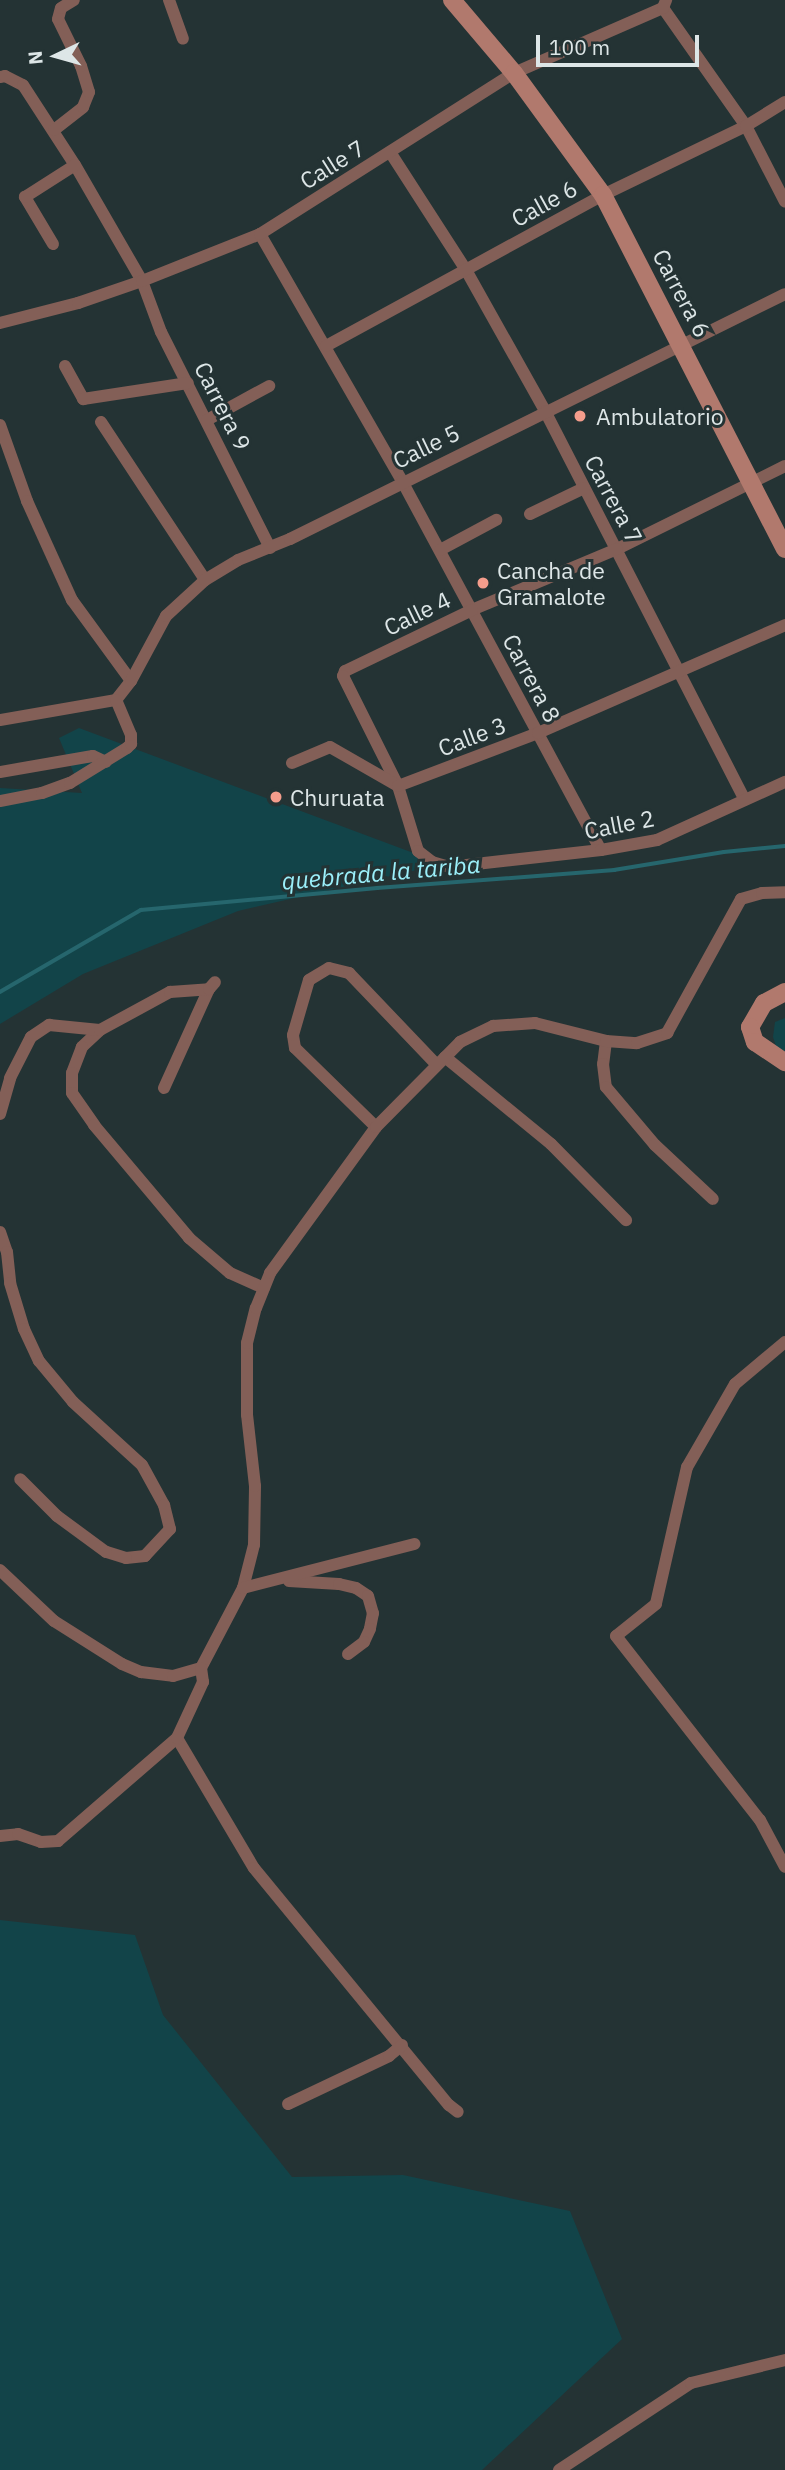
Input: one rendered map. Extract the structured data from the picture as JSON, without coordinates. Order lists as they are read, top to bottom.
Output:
{
  "streets": {
    "main road": ["Carrera 6"],
    "street": [
      "Calle 7",
      "Calle 6",
      "Carrera 9",
      "Calle 5",
      "Carrera 7",
      "Calle 4",
      "Carrera 8",
      "Calle 3",
      "Calle 2"
    ]
  },
  "crossings": [
    ["Calle 7", "Carrera 6"],
    ["Calle 7", "Carrera 9"],
    ["Calle 7", "Carrera 7"],
    ["Calle 7", "Carrera 8"],
    ["Calle 6", "Carrera 6"],
    ["Calle 6", "Carrera 7"],
    ["Calle 6", "Carrera 8"],
    ["Carrera 6", "Calle 5"],
    ["Carrera 6", "Calle 4"],
    ["Carrera 9", "Calle 5"],
    ["Calle 5", "Carrera 7"],
    ["Calle 5", "Carrera 8"],
    ["Carrera 7", "Calle 4"],
    ["Carrera 7", "Calle 3"],
    ["Carrera 7", "Calle 2"],
    ["Calle 4", "Carrera 8"],
    ["Calle 4", "Calle 3"],
    ["Calle 4", "Calle 2"],
    ["Carrera 8", "Calle 3"],
    ["Carrera 8", "Calle 2"],
    ["Calle 3", "Calle 2"]
  ],
  "water": ["quebrada la tariba"],
  "places": ["Ambulatorio", "Cancha de Gramalote", "Churuata"],
  "scale_bar": "100 m",
  "north": "left"
}
